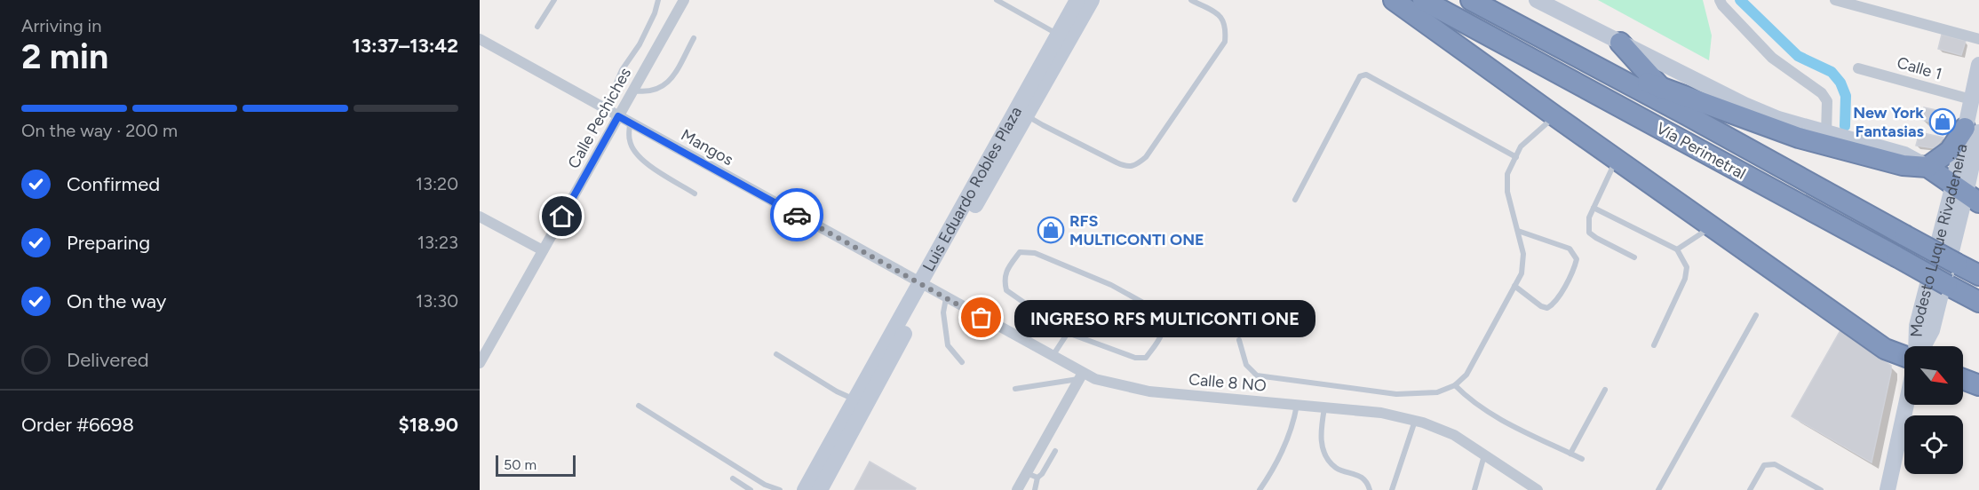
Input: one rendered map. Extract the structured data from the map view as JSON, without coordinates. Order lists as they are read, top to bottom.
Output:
{
  "streets": {
    "highway": ["Vía Perimetral"],
    "street": [
      "Calle 1",
      "Calle Pechiches",
      "Mangos",
      "Luis Eduardo Robles Plaza",
      "Modesto Luque Rivadeneira",
      "Calle 8 NO"
    ]
  },
  "crossings": [
    ["Calle 1", "Modesto Luque Rivadeneira"],
    ["Calle Pechiches", "Mangos"],
    ["Mangos", "Luis Eduardo Robles Plaza"],
    ["Mangos", "Calle 8 NO"],
    ["Luis Eduardo Robles Plaza", "Calle 8 NO"]
  ],
  "places": {
    "shop": ["New York Fantasias", "RFS MULTICONTI ONE"],
    "other": ["INGRESO RFS MULTICONTI ONE"]
  },
  "scale_bar": "50 m",
  "north": "bottom right",
  "page": {
    "heading": ["2 min", "Arriving in", "13:37–13:42"],
    "panel": ["Order #6698", "$18.90"],
    "bar": "On the way · 200 m",
    "list": [
      ["Confirmed", "13:20"],
      ["Preparing", "13:23"],
      ["On the way", "13:30"],
      "Delivered"
    ],
    "bubble": "INGRESO RFS MULTICONTI ONE",
    "scale": "50 m"
  }
}
